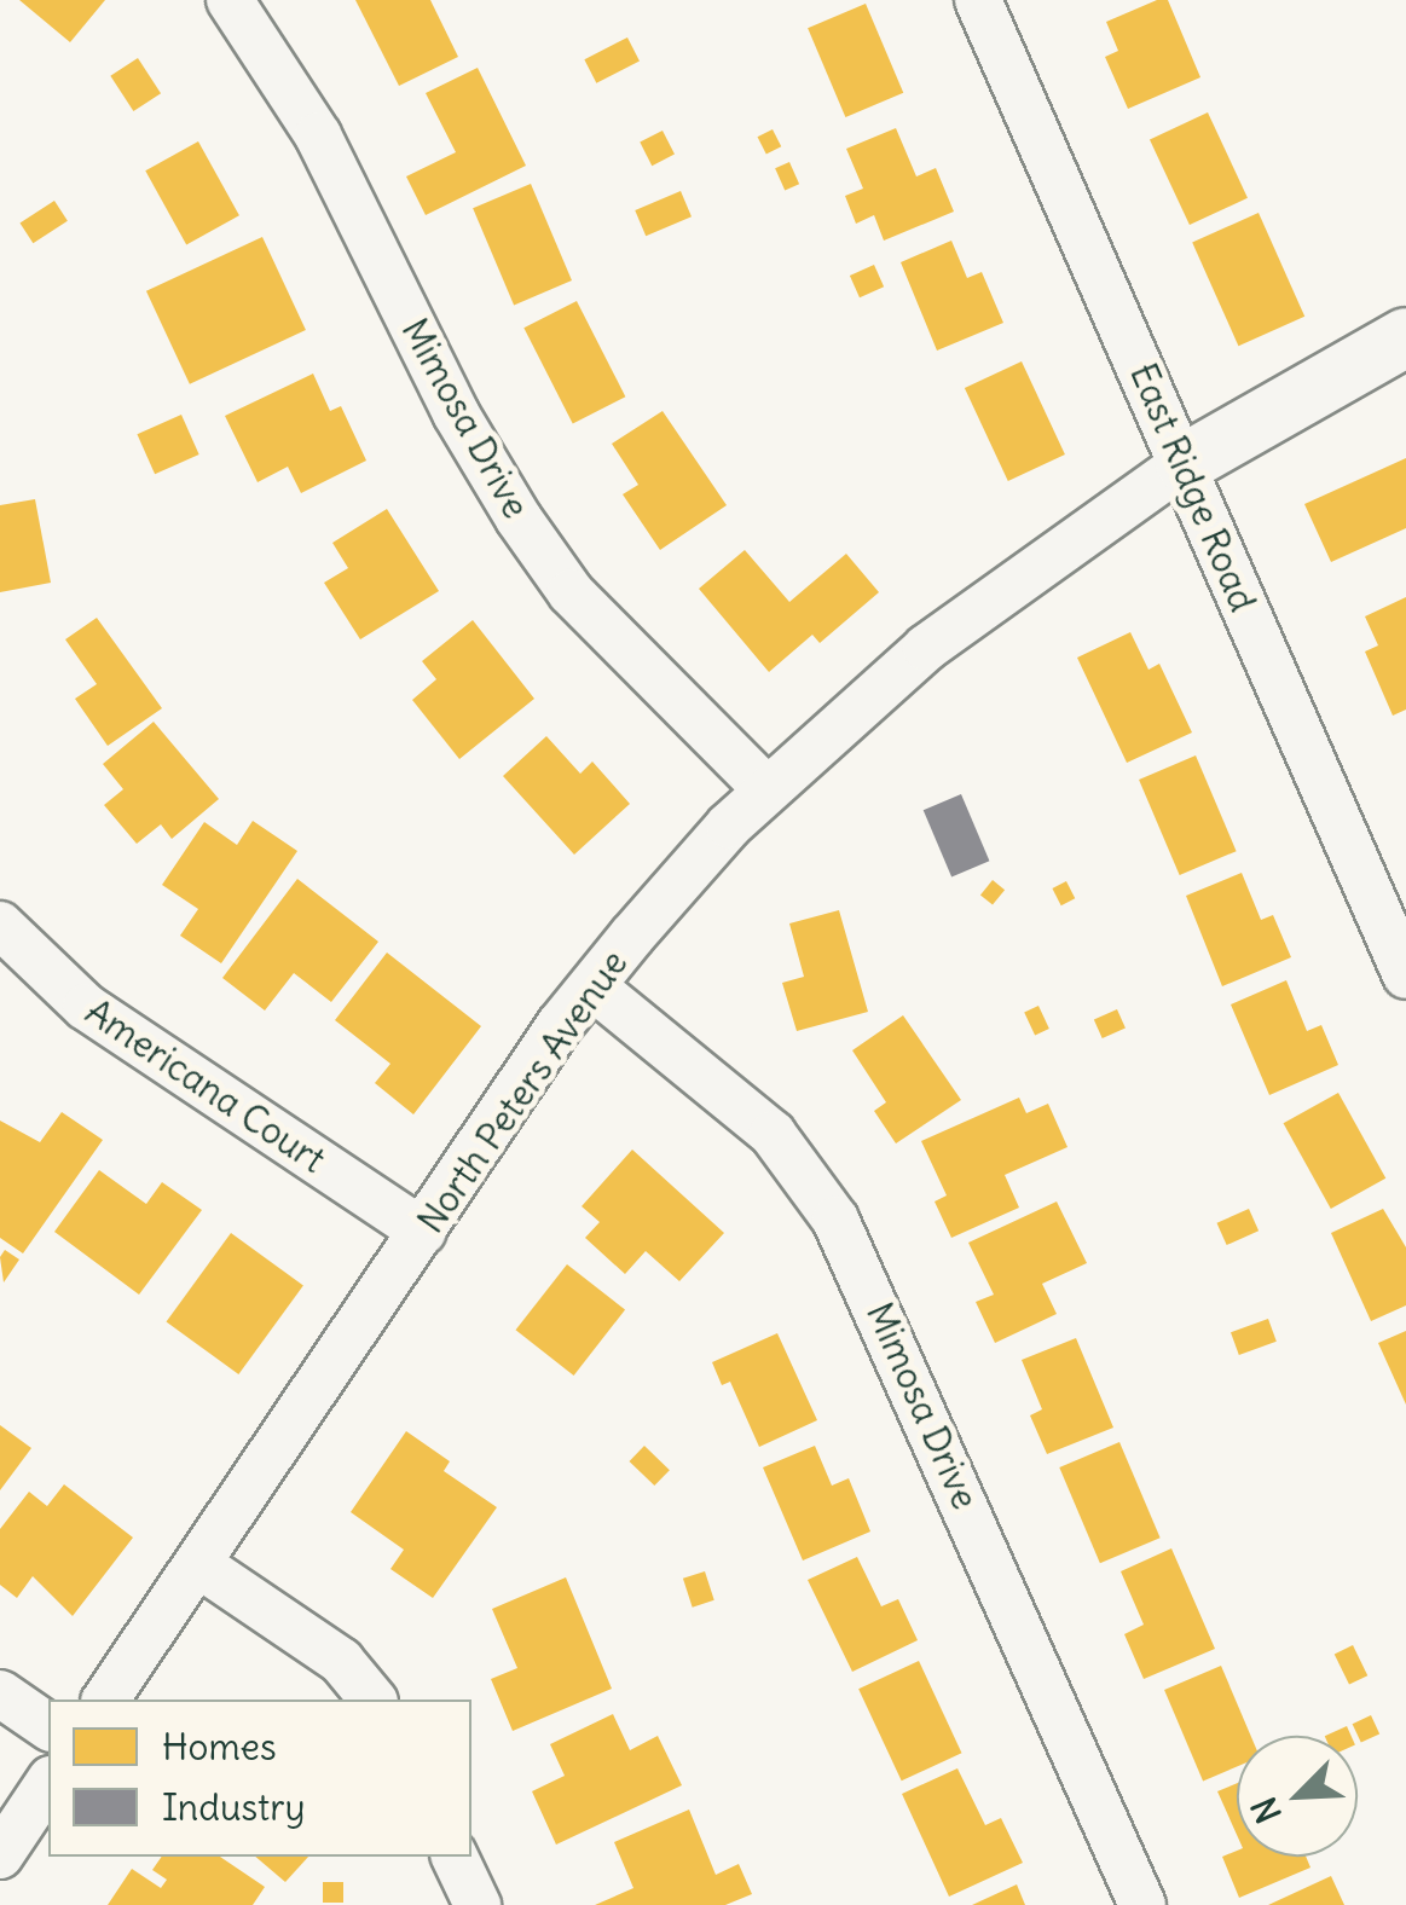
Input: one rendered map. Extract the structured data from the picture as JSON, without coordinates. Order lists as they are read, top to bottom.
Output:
{
  "streets": {
    "street": [
      "Mimosa Drive",
      "East Ridge Road",
      "Americana Court",
      "North Peters Avenue"
    ]
  },
  "crossings": [
    ["Mimosa Drive", "North Peters Avenue"],
    ["East Ridge Road", "North Peters Avenue"],
    ["Americana Court", "North Peters Avenue"]
  ],
  "legend": ["Homes", "Industry"],
  "north": "bottom left"
}
